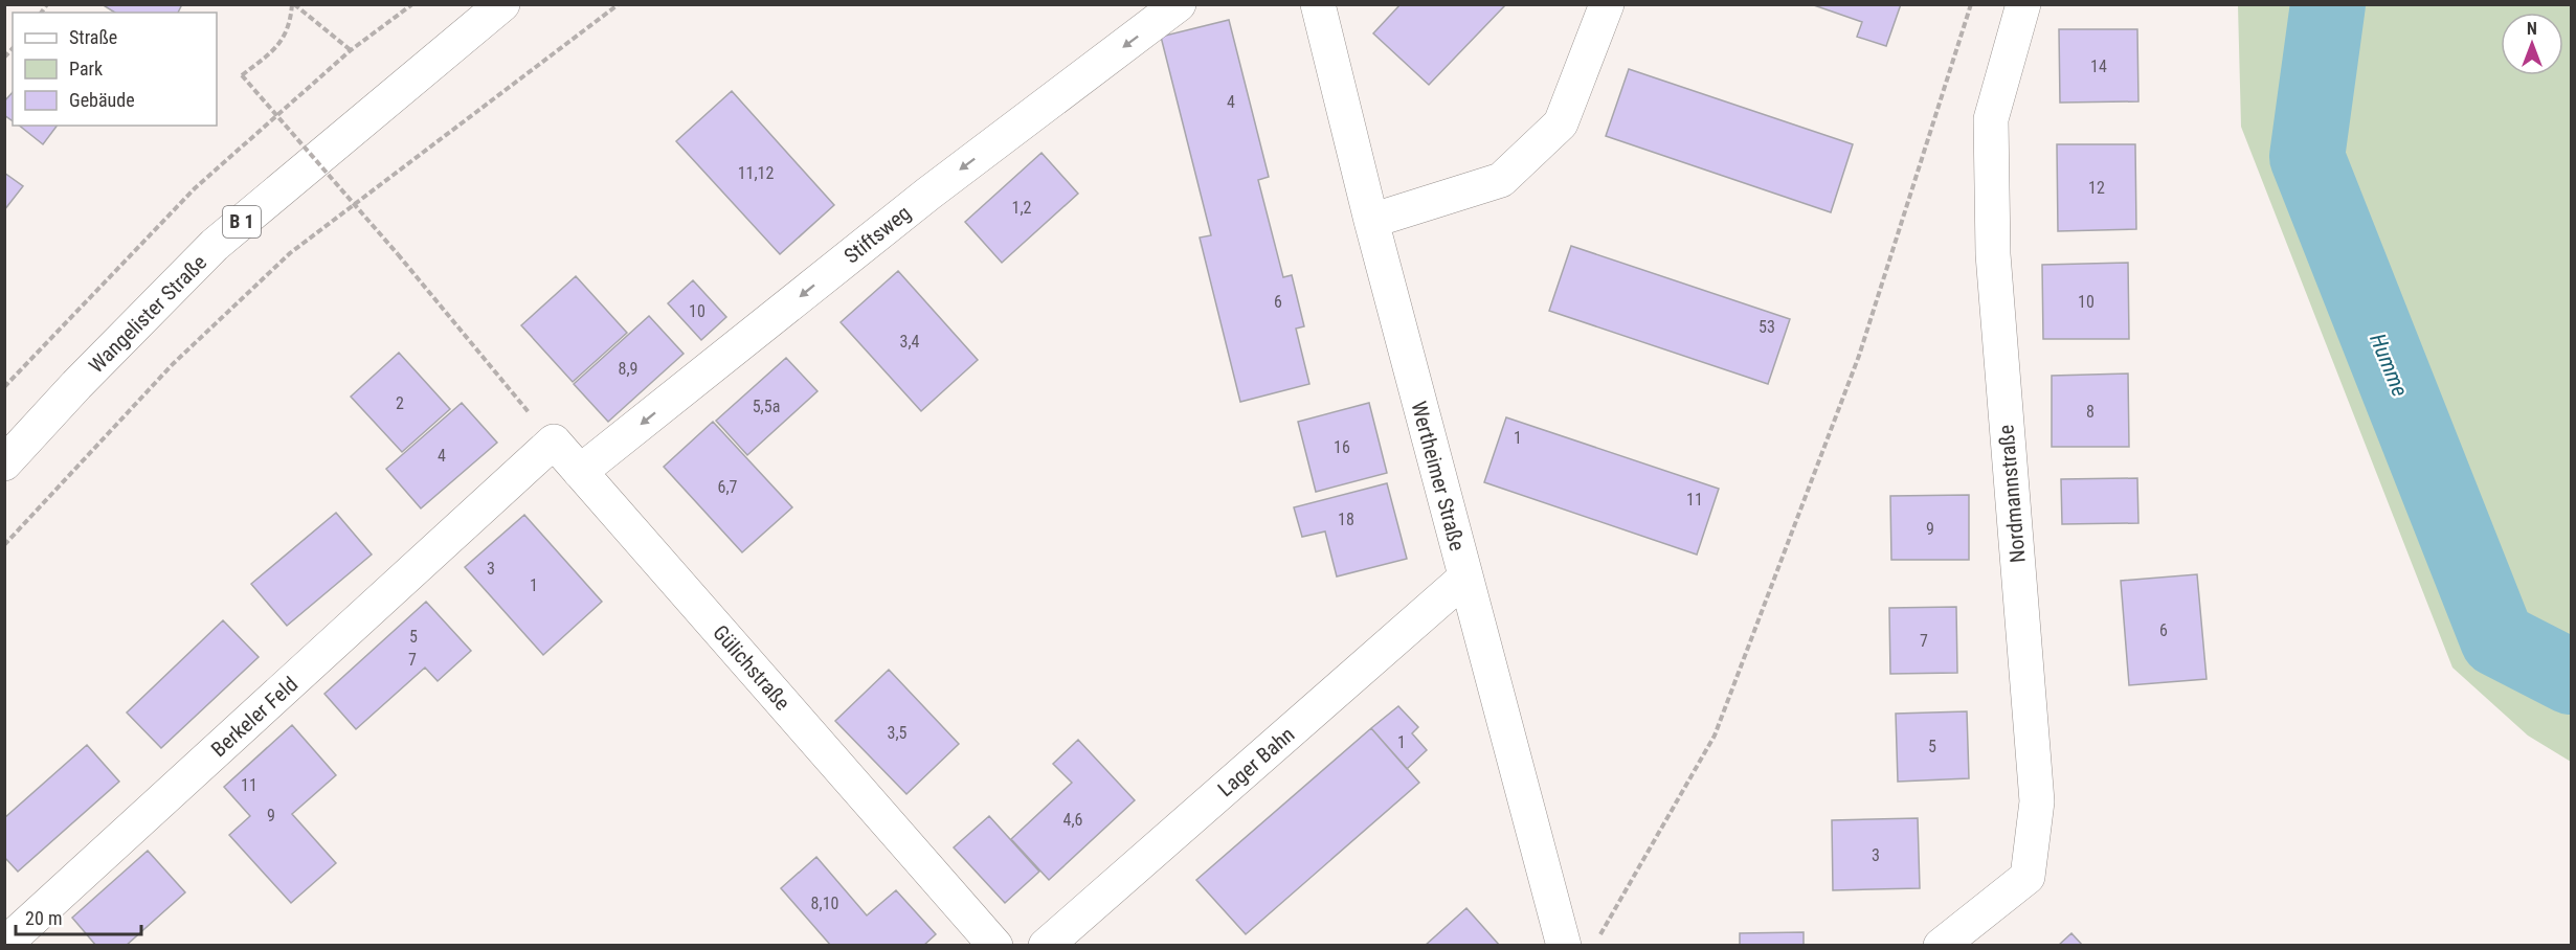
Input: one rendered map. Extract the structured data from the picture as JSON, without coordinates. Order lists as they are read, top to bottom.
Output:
{
  "streets": {
    "street": [
      "B 1",
      "Stiftsweg",
      "Wangelister Straße",
      "Wertheimer Straße",
      "Nordmannstraße",
      "Gülichstraße",
      "Berkeler Feld",
      "Lager Bahn"
    ]
  },
  "crossings": [
    ["Stiftsweg", "Gülichstraße"],
    ["Wertheimer Straße", "Lager Bahn"],
    ["Gülichstraße", "Berkeler Feld"]
  ],
  "one_way": ["Stiftsweg"],
  "water": ["Humme"],
  "house_numbers": [
    "14",
    "4",
    "11,12",
    "12",
    "1,2",
    "6",
    "10",
    "10",
    "53",
    "3,4",
    "8,9",
    "2",
    "5,5a",
    "8",
    "1",
    "16",
    "4",
    "6,7",
    "11",
    "18",
    "9",
    "3",
    "1",
    "6",
    "5",
    "7",
    "7",
    "3,5",
    "1",
    "5",
    "11",
    "9",
    "4,6",
    "3",
    "8,10"
  ],
  "legend": ["Straße", "Park", "Gebäude"],
  "scale_bar": "20 m",
  "north": "top"
}
